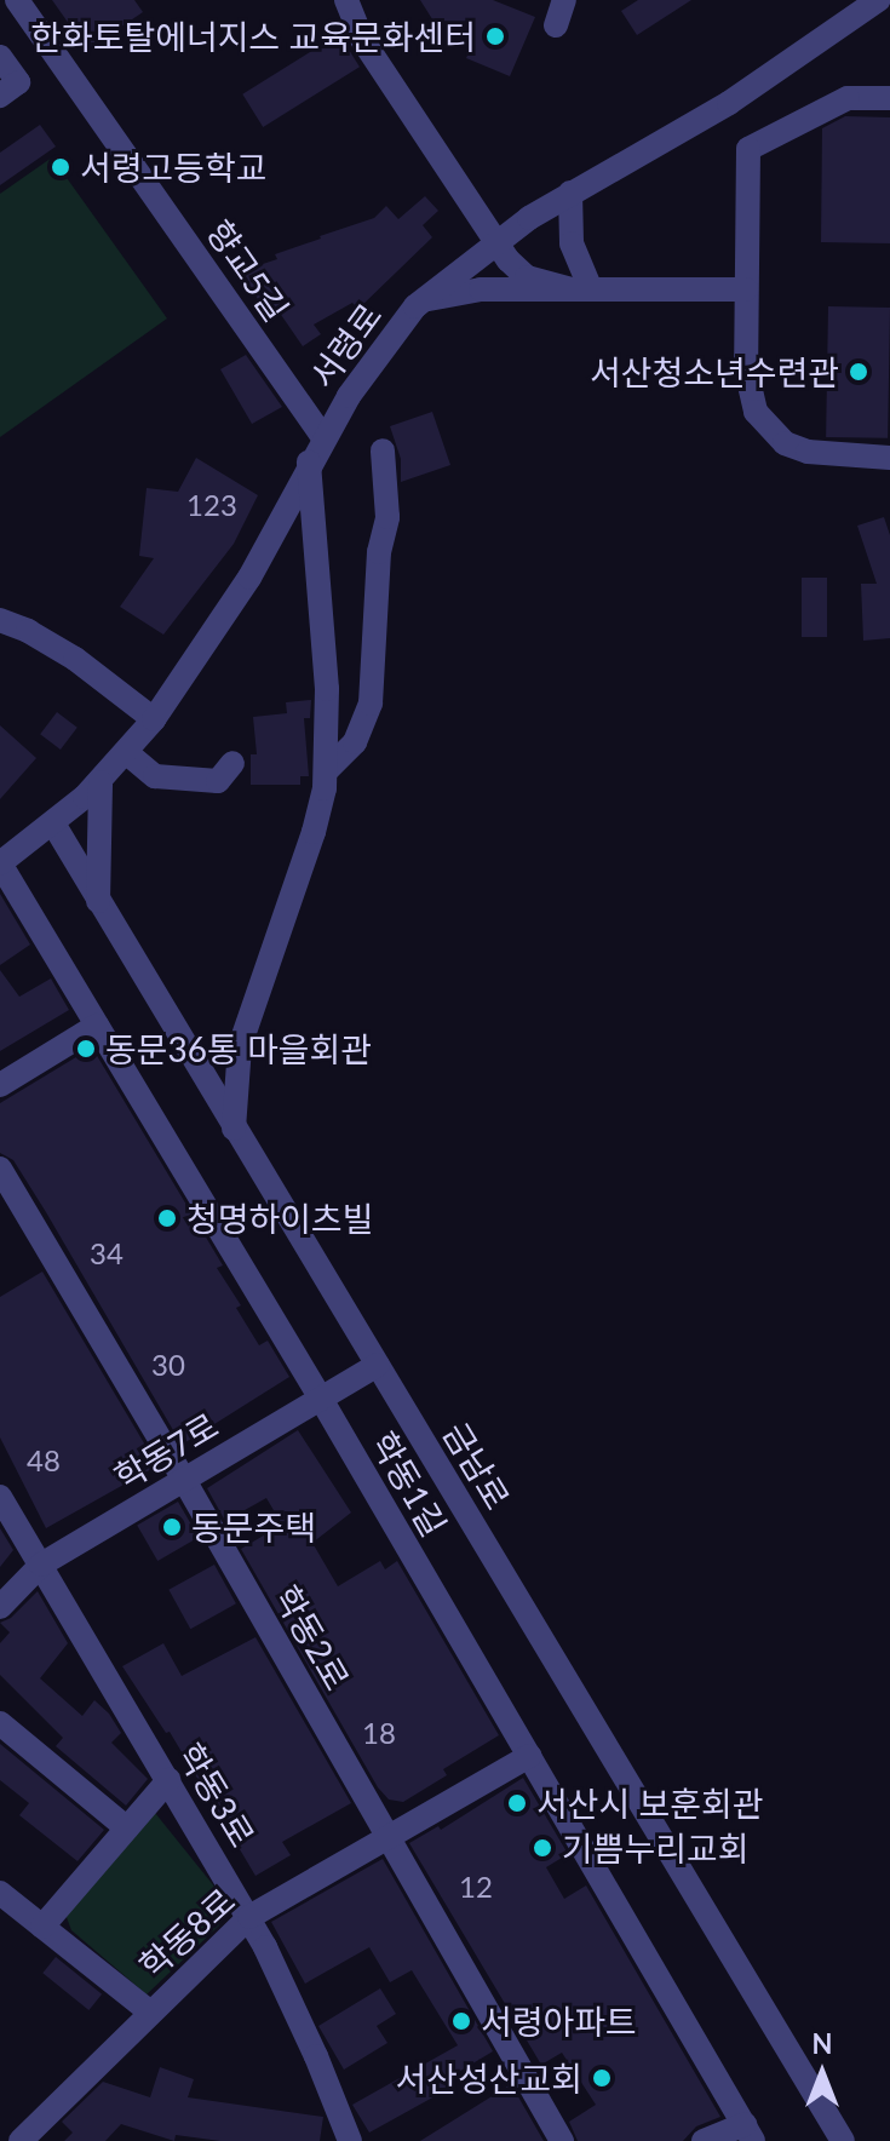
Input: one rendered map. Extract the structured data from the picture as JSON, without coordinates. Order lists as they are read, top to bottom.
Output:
{
  "streets": {
    "street": [
      "향교5길",
      "서령로",
      "학동7로",
      "금남로",
      "학동1길",
      "학동2로",
      "학동3로",
      "학동8로"
    ]
  },
  "crossings": [
    ["향교5길", "서령로"],
    ["서령로", "금남로"],
    ["서령로", "학동1길"],
    ["학동7로", "금남로"],
    ["학동7로", "학동1길"],
    ["학동7로", "학동2로"],
    ["학동7로", "학동3로"],
    ["학동1길", "학동8로"],
    ["학동2로", "학동8로"],
    ["학동3로", "학동8로"]
  ],
  "places": [
    "한화토탈에너지스 교육문화센터",
    "서령고등학교",
    "서산청소년수련관",
    "동문36통 마을회관",
    "청명하이츠빌",
    "동문주택",
    "서산시 보훈회관",
    "기쁨누리교회",
    "서령아파트",
    "서산성산교회"
  ],
  "house_numbers": [
    "123",
    "34",
    "30",
    "48",
    "18",
    "12"
  ],
  "north": "top"
}
